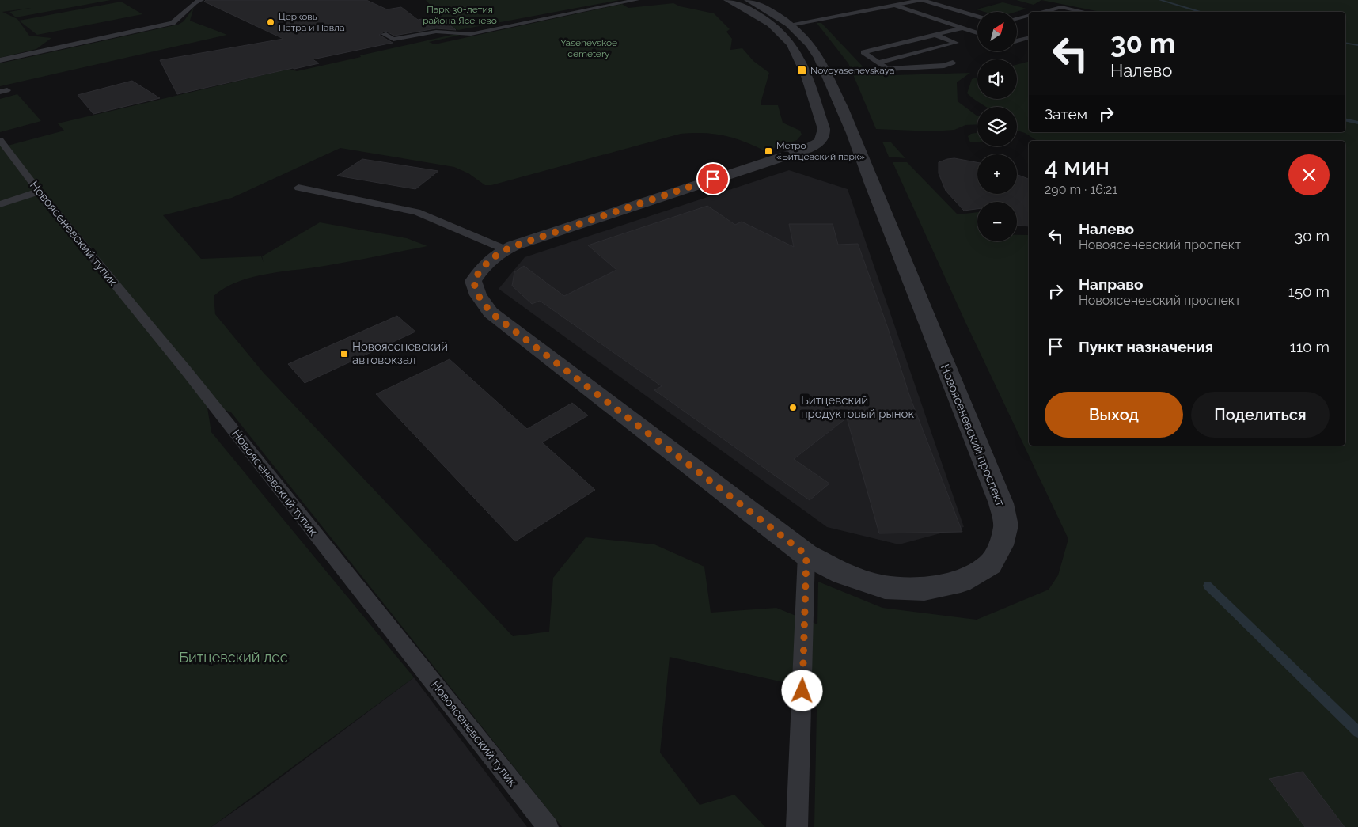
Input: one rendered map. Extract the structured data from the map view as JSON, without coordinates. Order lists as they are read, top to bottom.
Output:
{
  "streets": {
    "street": ["Новоясеневский проспект"],
    "lane": ["Новоясеневский тупик"]
  },
  "parks": ["Парк 30-летия района Ясенево", "Yasenevskoe cemetery", "Битцевский лес"],
  "places": {
    "other": ["Церковь Петра и Павла", "Битцевский продуктовый рынок"],
    "transit": ["Novoyasenevskaya", "Метро «Битцевский парк»", "Новоясеневский автовокзал"]
  },
  "north": "top right",
  "page": {
    "map_buttons": ["+", "−"],
    "turn": ["30 m", "Налево"],
    "then": "Затем",
    "heading": ["4 мин", "290 m · 16:21"],
    "list": [
      {
        "name": "Налево",
        "note": "Новоясеневский проспект",
        "value": "30 m"
      },
      {
        "name": "Направо",
        "note": "Новоясеневский проспект",
        "value": "150 m"
      },
      {
        "name": "Пункт назначения",
        "value": "110 m"
      }
    ],
    "buttons": ["Выход", "Поделиться"]
  }
}
